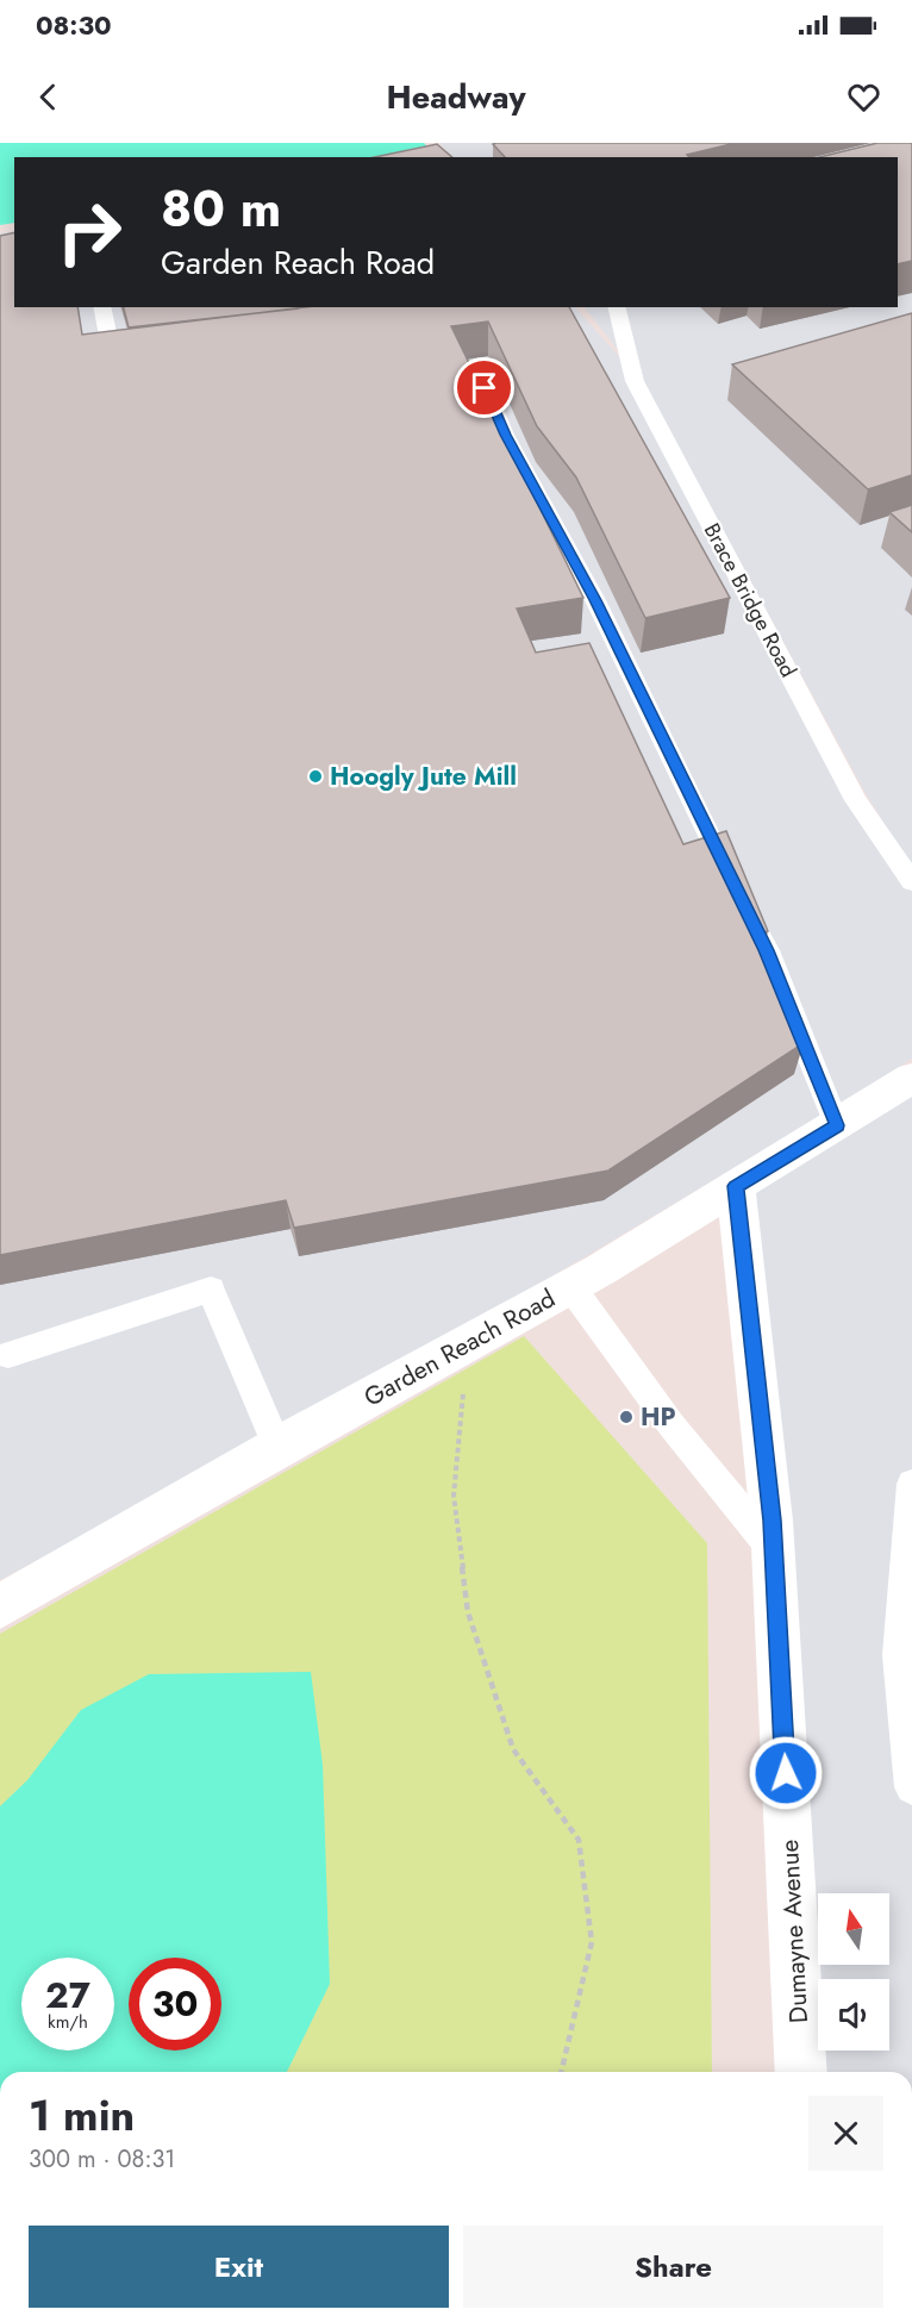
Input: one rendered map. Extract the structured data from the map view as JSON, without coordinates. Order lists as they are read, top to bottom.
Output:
{
  "streets": {
    "street": ["Garden Reach Road", "Dumayne Avenue"],
    "lane": ["Brace Bridge Road"]
  },
  "crossings": [
    ["Garden Reach Road", "Dumayne Avenue"]
  ],
  "places": ["Hoogly Jute Mill", "HP"],
  "north": "top",
  "page": {
    "status": "08:30",
    "header": "Headway",
    "turn": ["80 m", "Garden Reach Road"],
    "speed": "27 km/h",
    "limit": "30",
    "heading": ["1 min", "300 m · 08:31"],
    "buttons": ["Exit", "Share"]
  }
}
